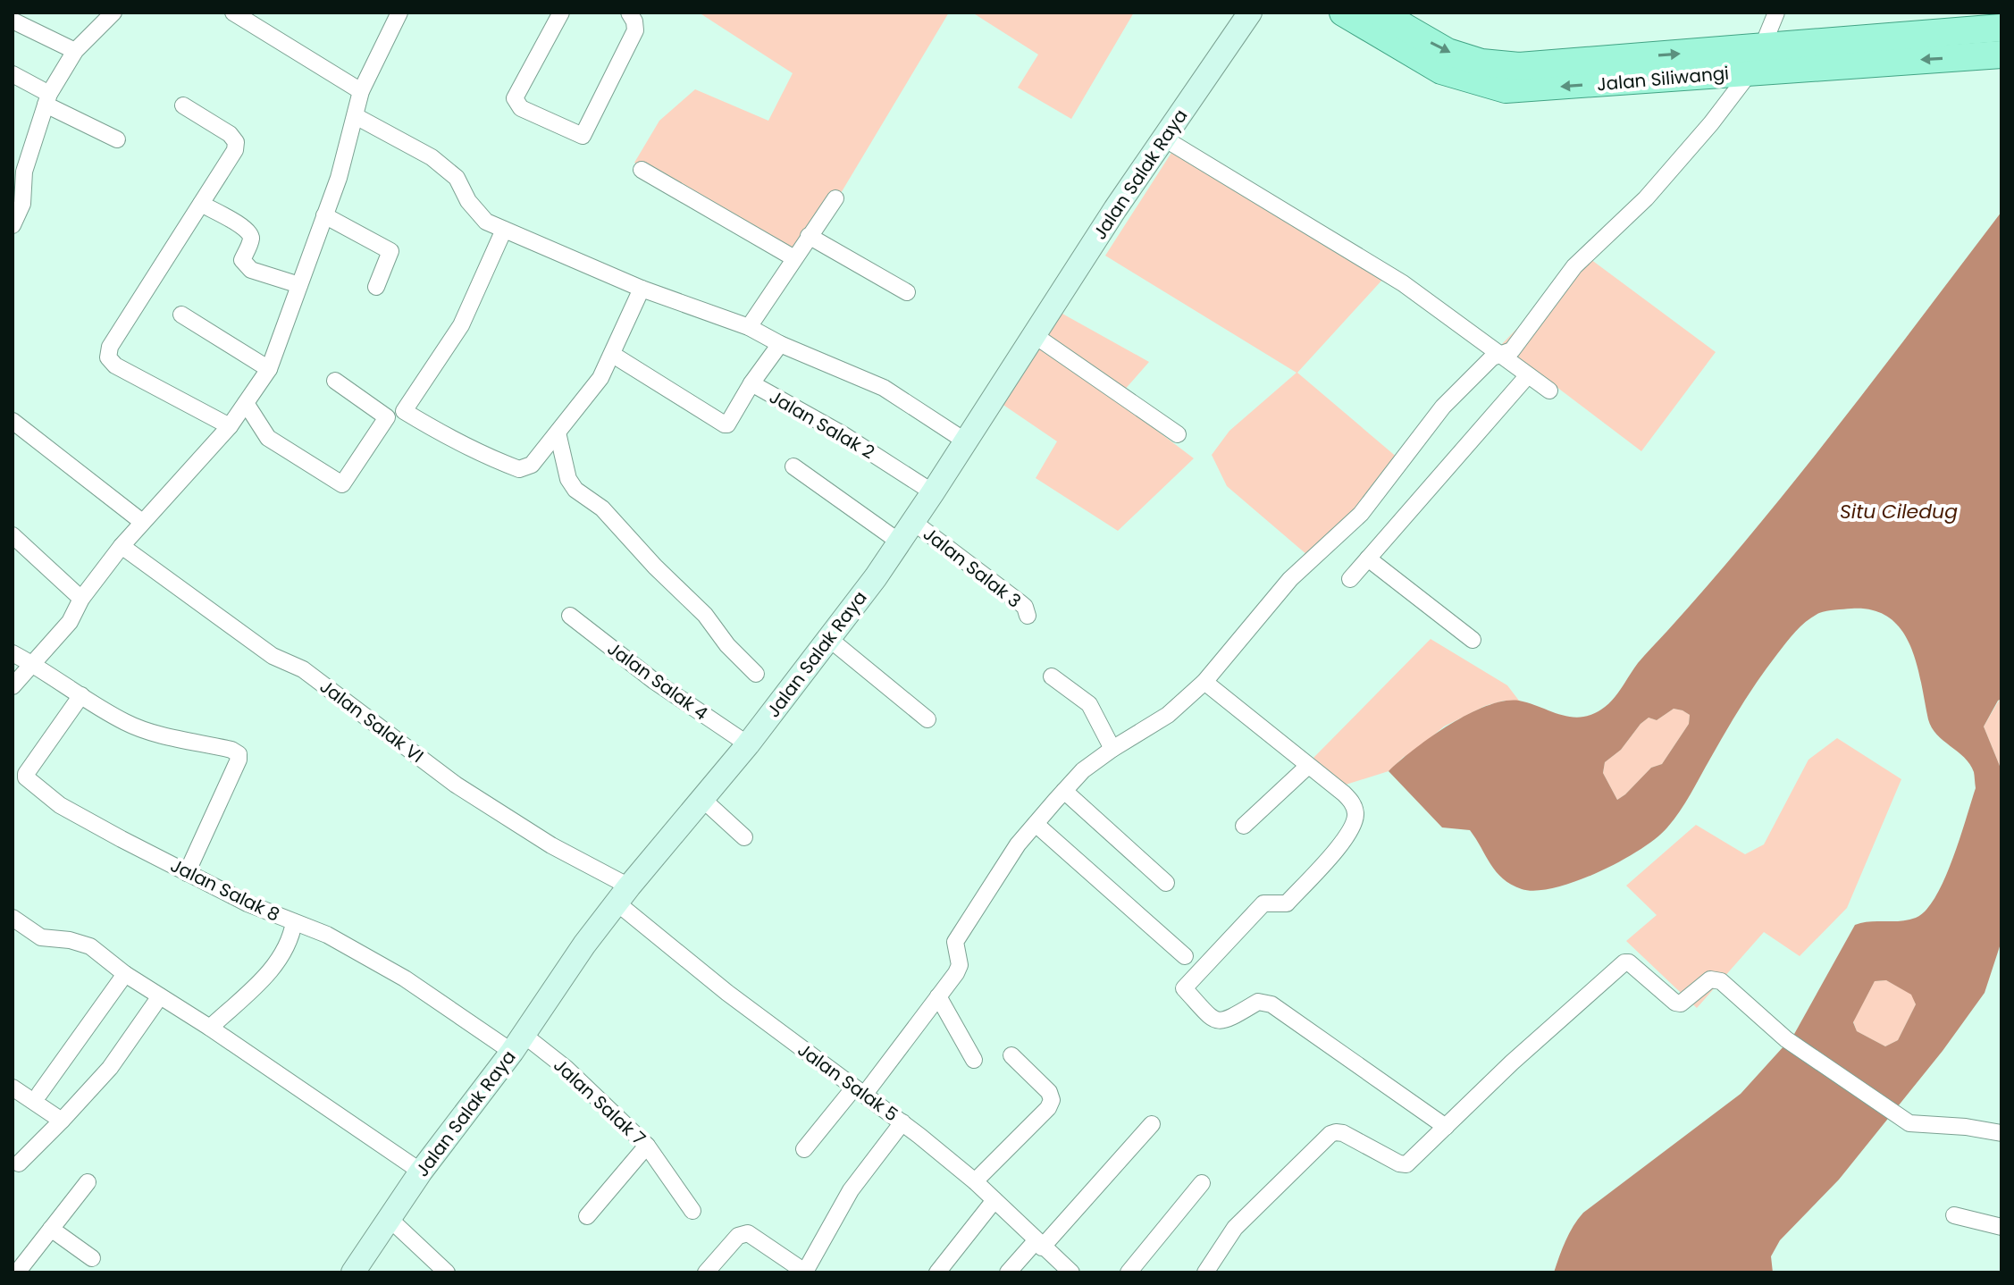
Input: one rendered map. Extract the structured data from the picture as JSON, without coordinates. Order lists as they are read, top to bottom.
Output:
{
  "streets": {
    "main road": ["Jalan Siliwangi"],
    "street": [
      "Jalan Salak Raya",
      "Jalan Salak 2",
      "Jalan Salak 3",
      "Jalan Salak 4",
      "Jalan Salak VI",
      "Jalan Salak 8",
      "Jalan Salak 5",
      "Jalan Salak 7"
    ]
  },
  "crossings": [
    ["Jalan Salak Raya", "Jalan Salak 2"],
    ["Jalan Salak Raya", "Jalan Salak 3"],
    ["Jalan Salak Raya", "Jalan Salak 4"],
    ["Jalan Salak Raya", "Jalan Salak VI"],
    ["Jalan Salak Raya", "Jalan Salak 8"],
    ["Jalan Salak Raya", "Jalan Salak 5"],
    ["Jalan Salak Raya", "Jalan Salak 7"],
    ["Jalan Salak VI", "Jalan Salak 5"],
    ["Jalan Salak 8", "Jalan Salak 7"]
  ],
  "water": ["Situ Ciledug"]
}
